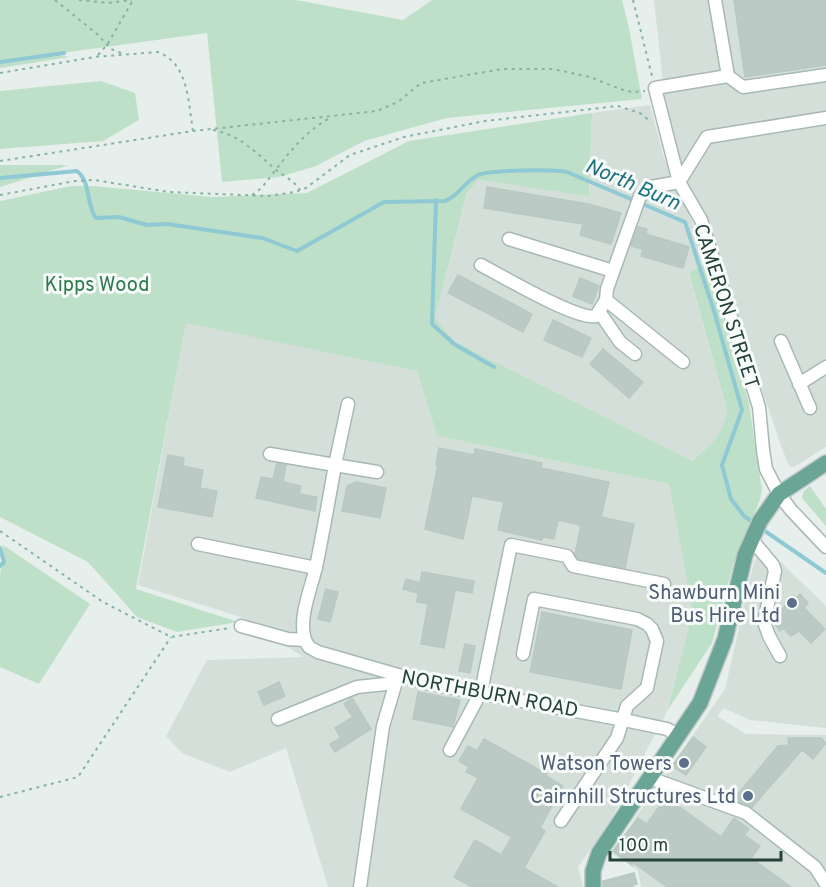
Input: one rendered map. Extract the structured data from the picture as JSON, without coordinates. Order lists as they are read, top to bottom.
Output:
{
  "streets": {
    "street": ["CAMERON STREET", "NORTHBURN ROAD"]
  },
  "water": ["North Burn"],
  "parks": ["Kipps Wood"],
  "places": ["Shawburn Mini Bus Hire Ltd", "Watson Towers", "Cairnhill Structures Ltd"],
  "scale_bar": "100 m"
}
